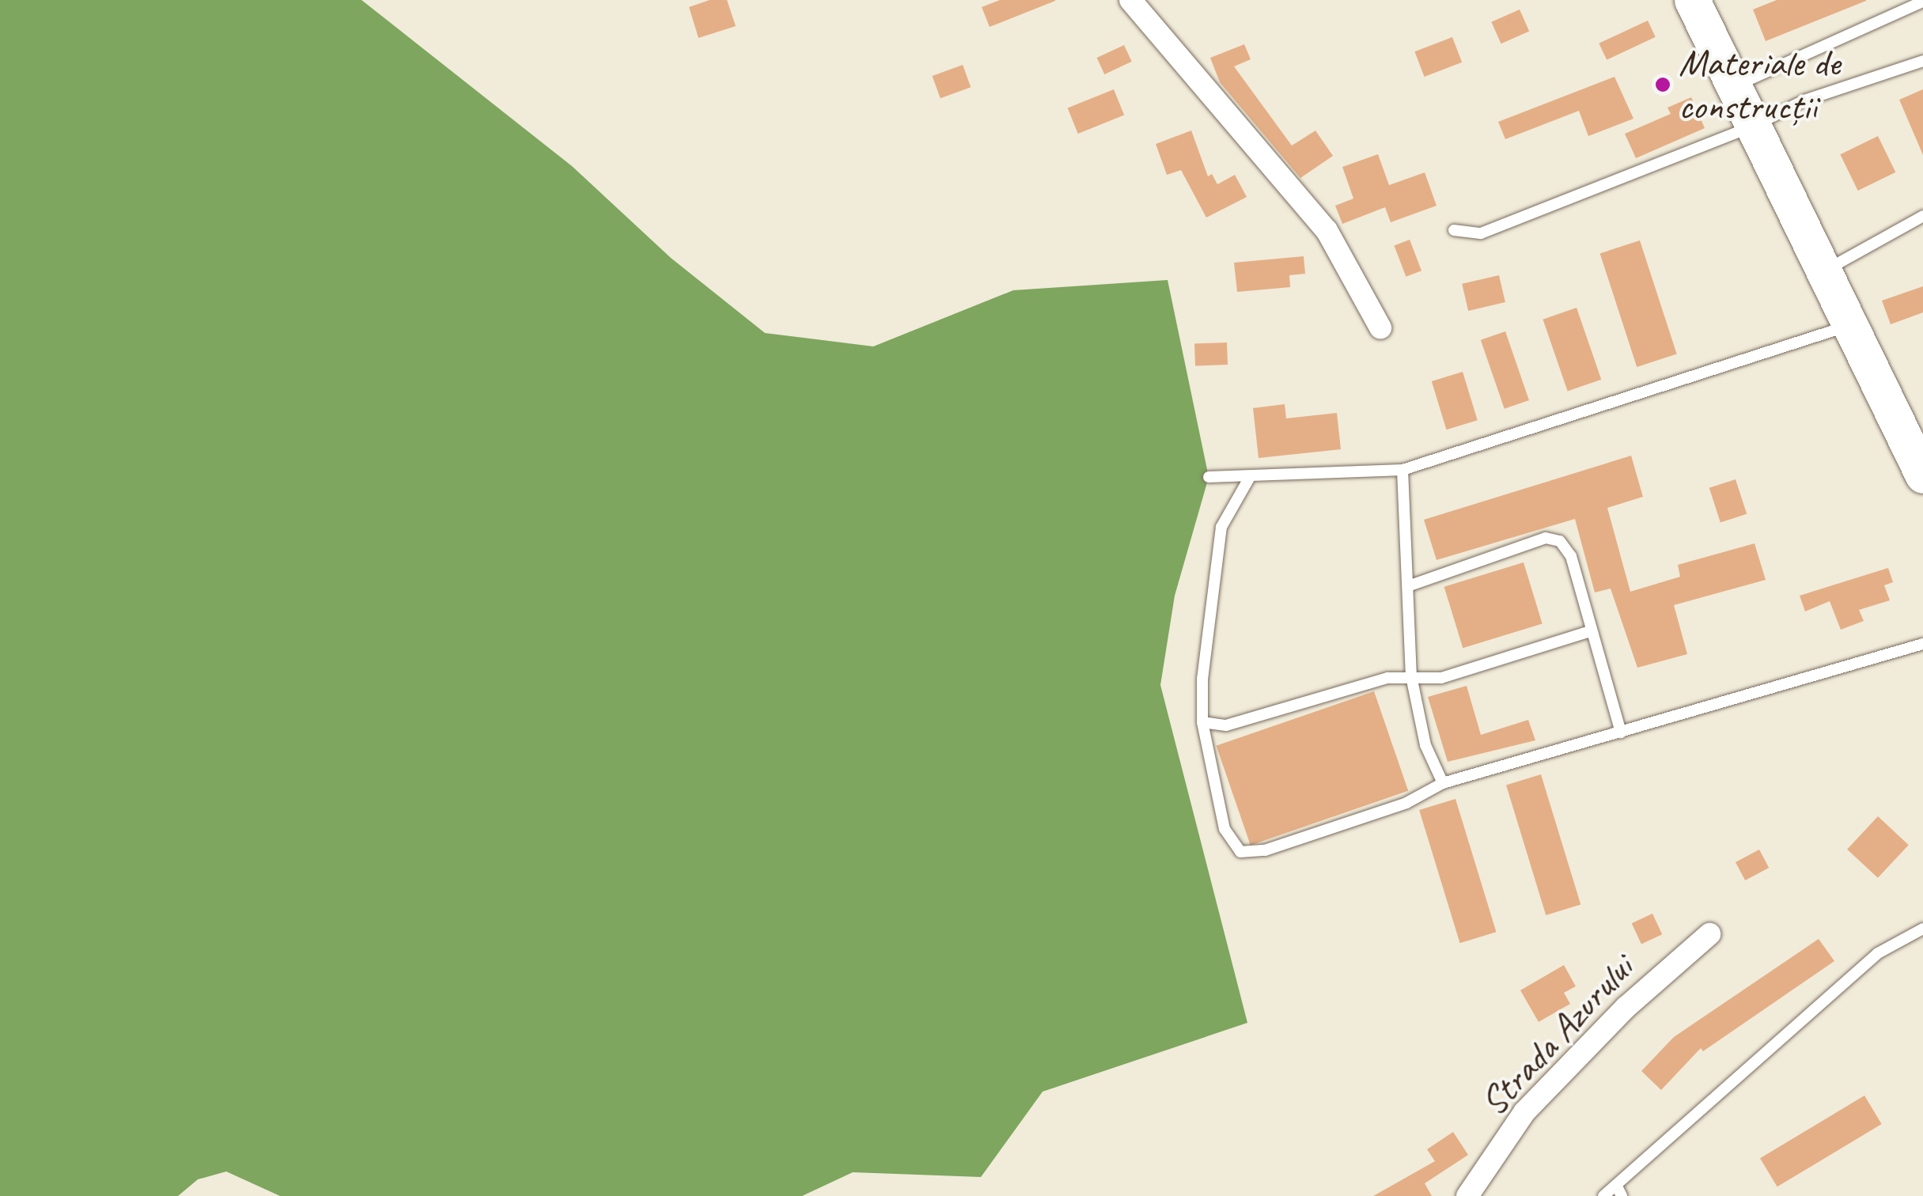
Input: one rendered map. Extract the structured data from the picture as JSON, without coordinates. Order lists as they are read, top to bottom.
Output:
{
  "streets": {
    "street": ["Strada Azurului"]
  },
  "places": ["Materiale de construcții"]
}
